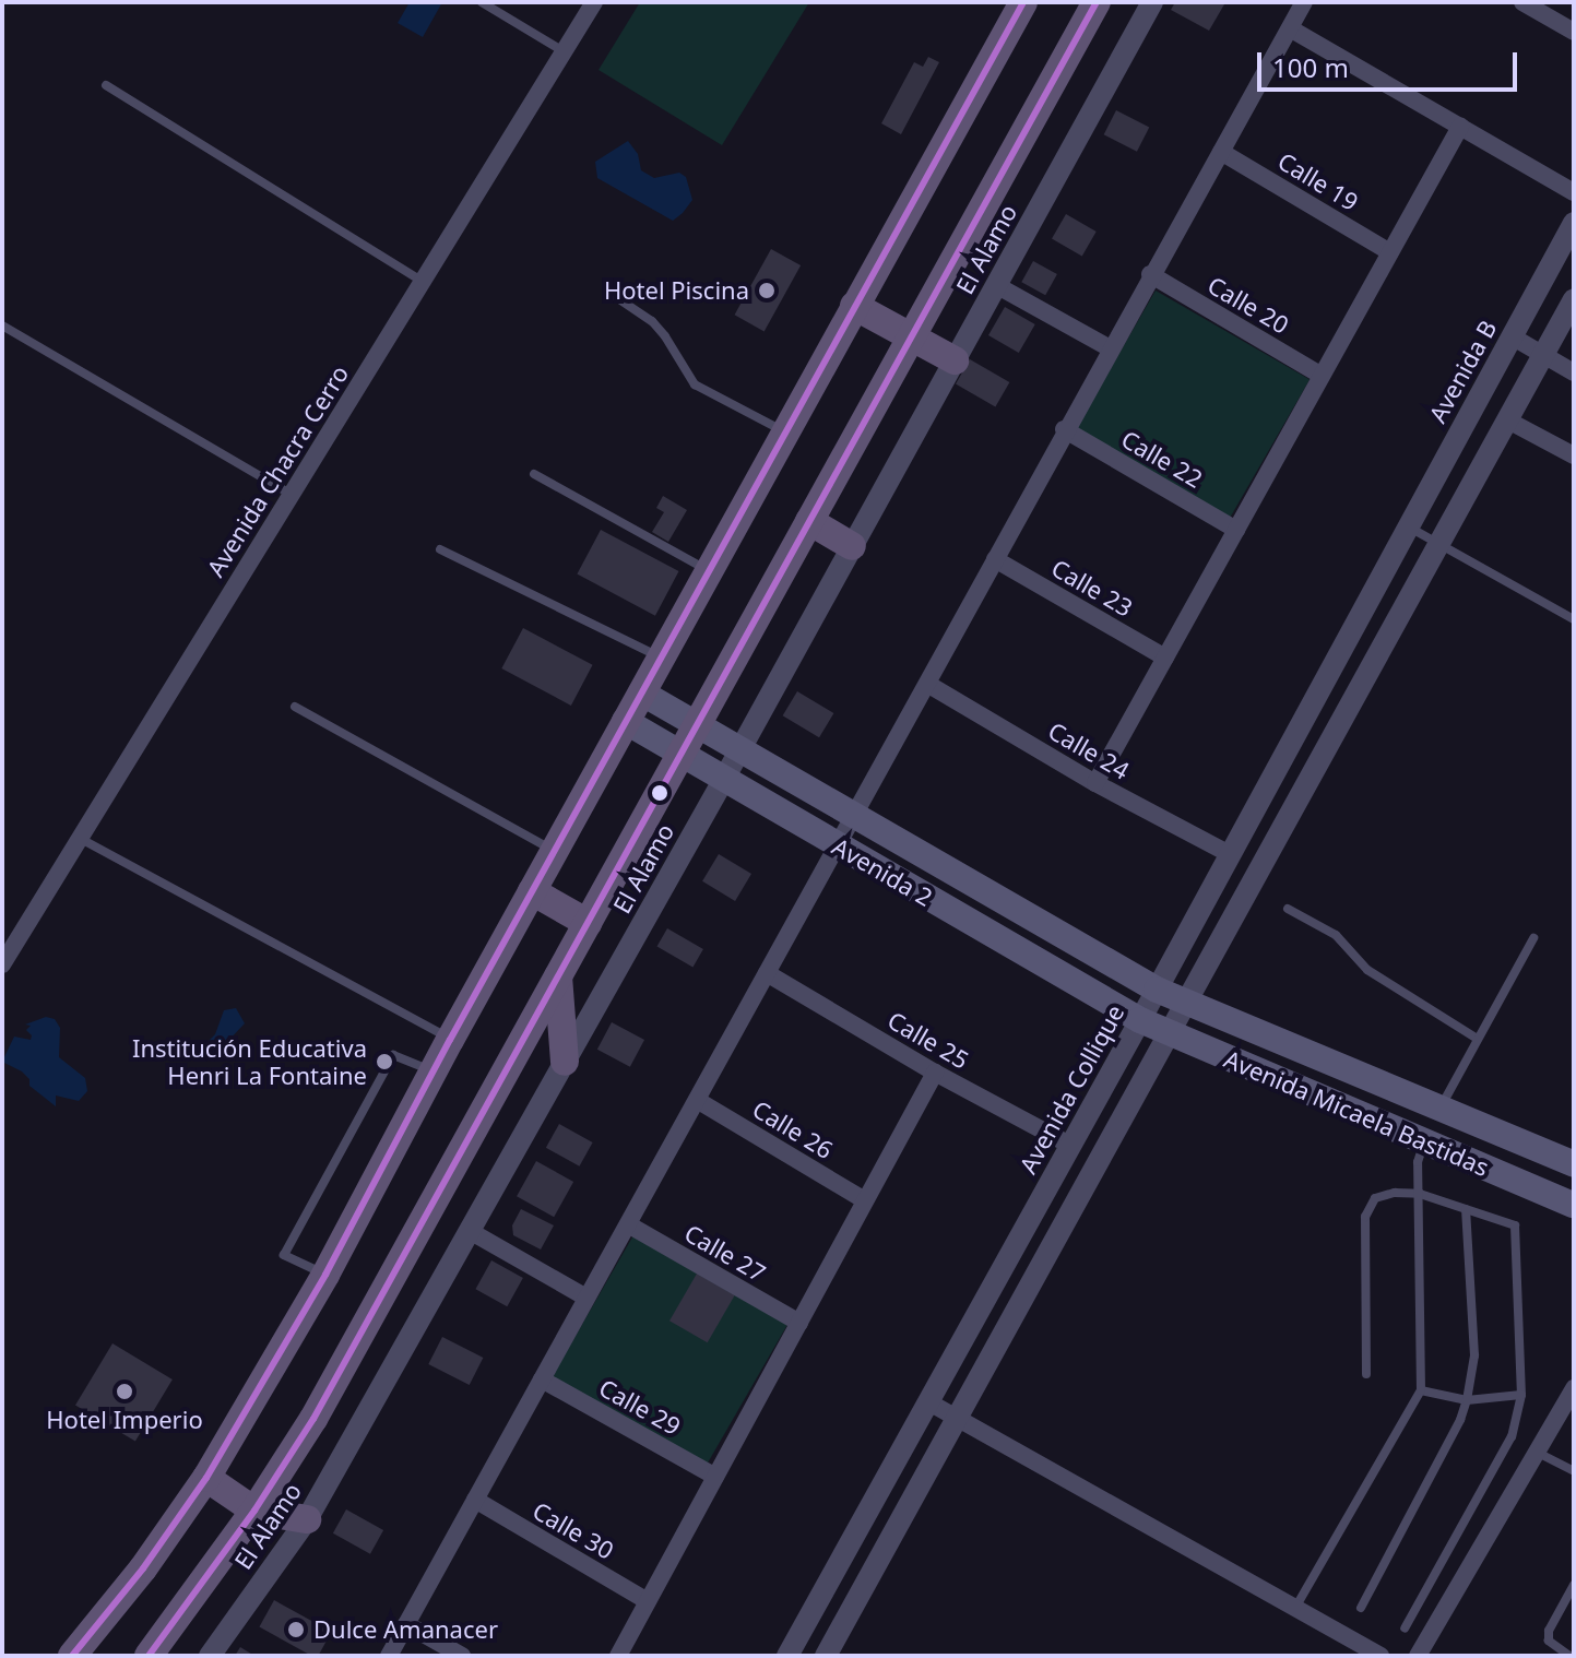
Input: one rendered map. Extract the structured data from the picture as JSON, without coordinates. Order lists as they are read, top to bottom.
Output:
{
  "streets": {
    "main road": ["Avenida 2", "Avenida Micaela Bastidas"],
    "street": [
      "Calle 19",
      "El Alamo",
      "Calle 20",
      "Avenida B",
      "Calle 22",
      "Avenida Chacra Cerro",
      "Calle 23",
      "Calle 24",
      "Calle 25",
      "Avenida Collique",
      "Calle 26",
      "Calle 27",
      "Calle 29",
      "Calle 30"
    ]
  },
  "crossings": [
    ["El Alamo", "Avenida 2"],
    ["Avenida B", "Avenida Collique"],
    ["Calle 24", "Avenida Collique"],
    ["Avenida 2", "Avenida Collique"],
    ["Avenida 2", "Avenida Micaela Bastidas"],
    ["Calle 25", "Avenida Collique"],
    ["Avenida Collique", "Avenida Micaela Bastidas"]
  ],
  "places": [
    "Hotel Piscina",
    "Institución Educativa Henri La Fontaine",
    "Hotel Imperio",
    "Dulce Amanacer"
  ],
  "scale_bar": "100 m"
}
